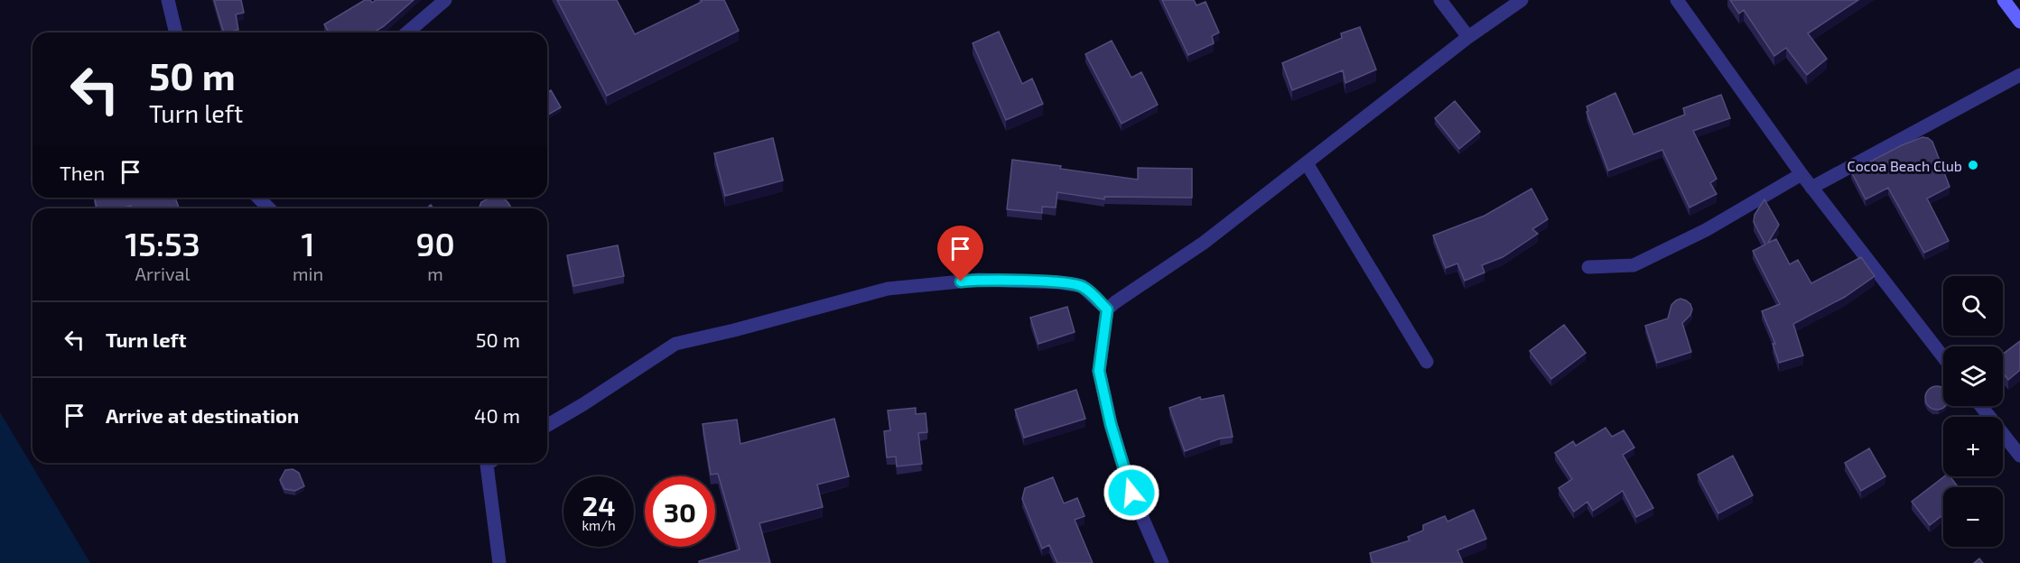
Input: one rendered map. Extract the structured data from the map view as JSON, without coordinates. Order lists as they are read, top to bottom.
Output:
{
  "places": ["Cocoa Beach Club"],
  "page": {
    "turn": ["50 m", "Turn left"],
    "then": "Then",
    "eta": [
      "15:53",
      "Arrival",
      "1",
      "min",
      "90",
      "m"
    ],
    "map_buttons": ["+", "−"],
    "list": [
      {
        "name": "Turn left",
        "value": "50 m"
      },
      {
        "name": "Arrive at destination",
        "value": "40 m"
      }
    ],
    "speed": "24 km/h",
    "limit": "30"
  }
}
